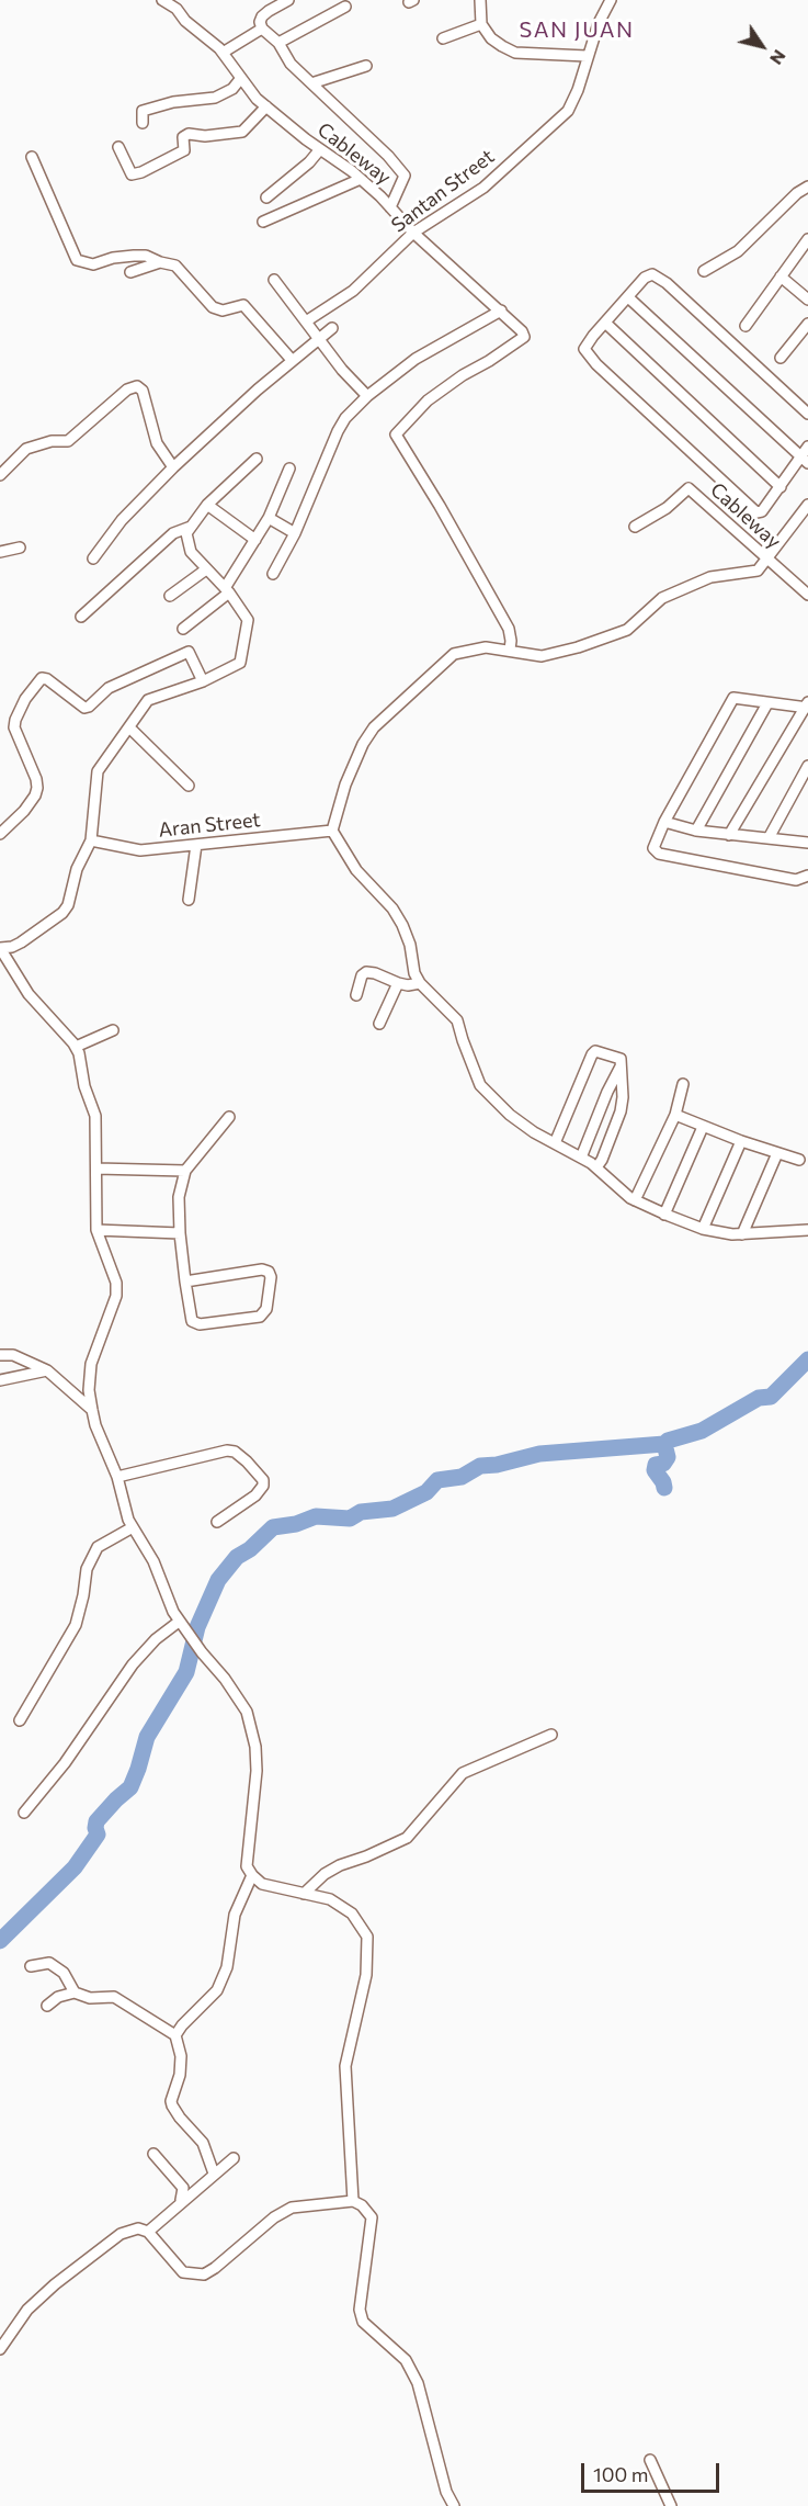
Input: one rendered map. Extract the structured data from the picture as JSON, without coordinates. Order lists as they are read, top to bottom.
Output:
{
  "streets": {
    "street": ["Cableway", "Santan Street", "Aran Street"]
  },
  "crossings": [
    ["Cableway", "Santan Street"]
  ],
  "districts": ["SAN JUAN"],
  "scale_bar": "100 m",
  "north": "bottom right"
}
